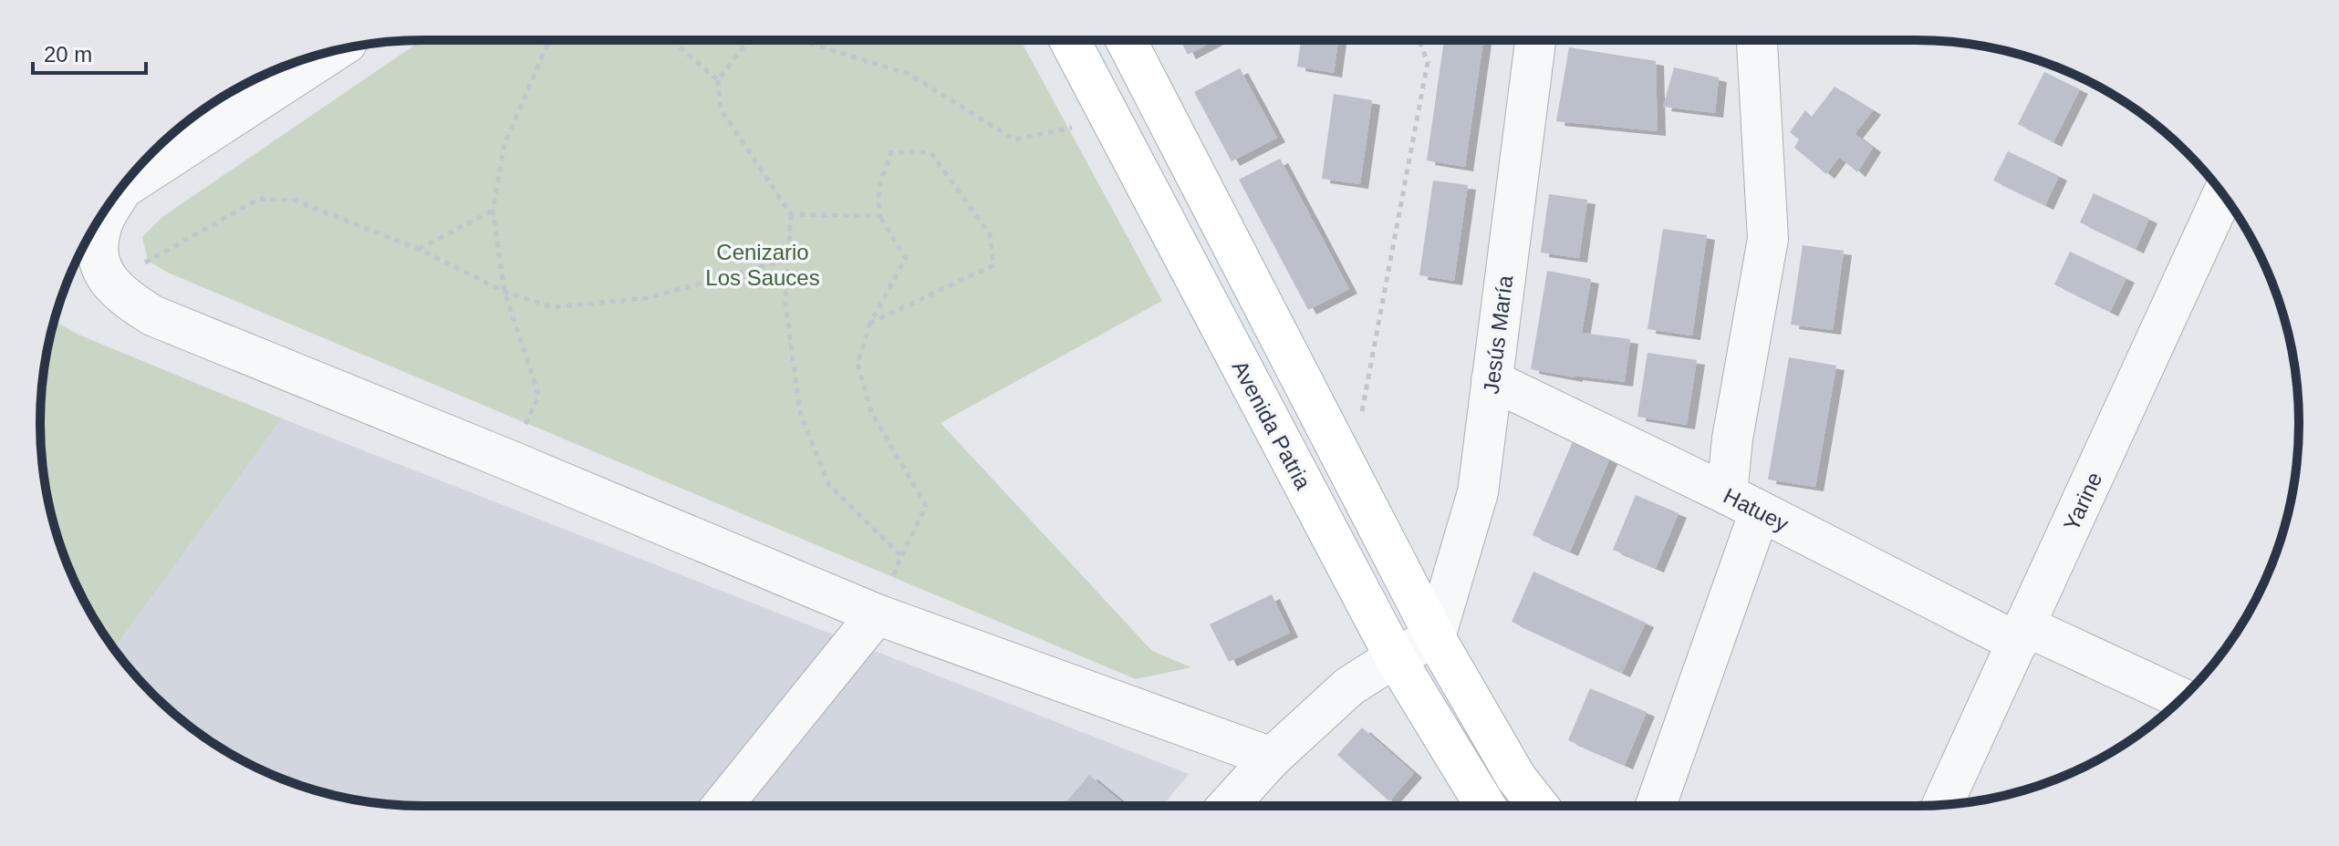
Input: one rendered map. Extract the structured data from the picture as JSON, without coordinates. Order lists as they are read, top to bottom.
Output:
{
  "streets": {
    "main road": ["Avenida Patria"],
    "street": ["Jesús María", "Yarine", "Hatuey"]
  },
  "crossings": [
    ["Jesús María", "Hatuey"],
    ["Yarine", "Hatuey"]
  ],
  "parks": ["Cenizario Los Sauces"],
  "scale_bar": "20 m"
}
